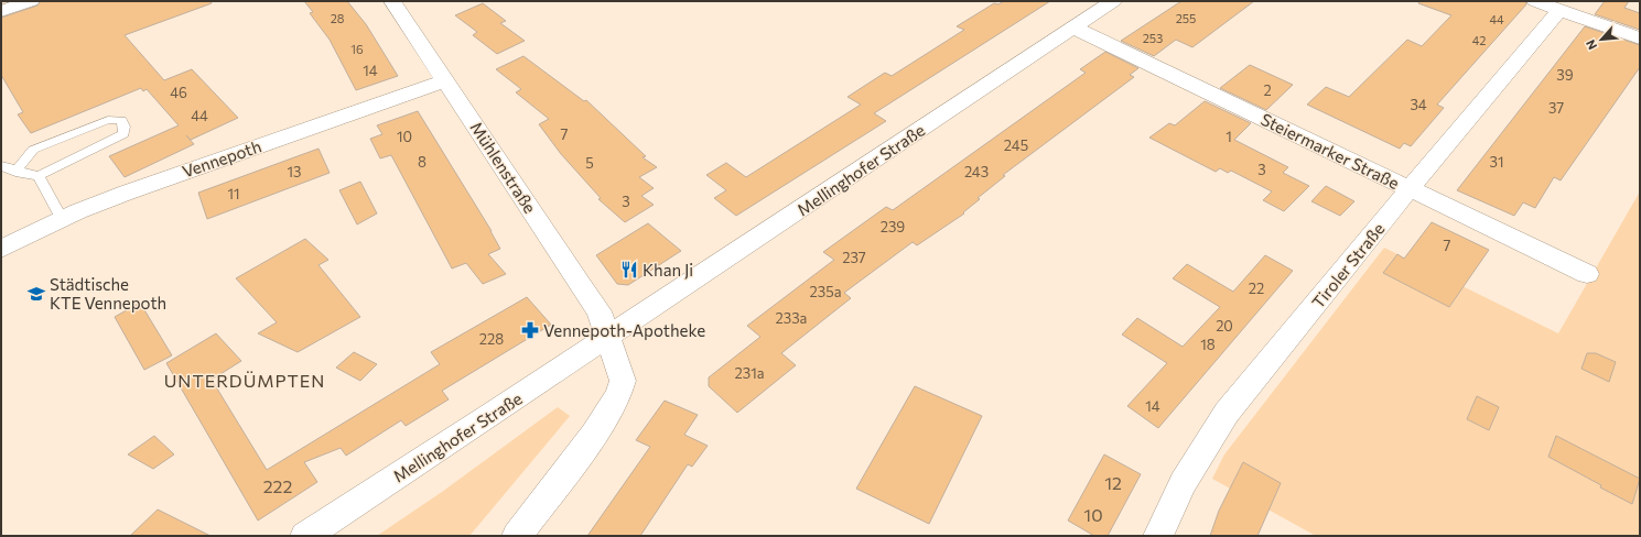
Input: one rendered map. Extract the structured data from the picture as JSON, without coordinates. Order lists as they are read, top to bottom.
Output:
{
  "streets": {
    "street": [
      "Steiermarker Straße",
      "Vennepoth",
      "Mühlenstraße",
      "Mellinghofer Straße",
      "Tiroler Straße"
    ]
  },
  "crossings": [
    ["Steiermarker Straße", "Mellinghofer Straße"],
    ["Steiermarker Straße", "Tiroler Straße"],
    ["Vennepoth", "Mühlenstraße"],
    ["Mühlenstraße", "Mellinghofer Straße"]
  ],
  "districts": ["UNTERDÜMPTEN"],
  "places": {
    "restaurant": ["Khan Ji"],
    "school or university": ["Städtische KTE Vennepoth"],
    "pharmacy": ["Vennepoth-Apotheke"]
  },
  "house_numbers": [
    "28",
    "255",
    "44",
    "253",
    "42",
    "16",
    "14",
    "39",
    "2",
    "46",
    "34",
    "37",
    "44",
    "7",
    "10",
    "1",
    "245",
    "8",
    "31",
    "5",
    "3",
    "13",
    "243",
    "11",
    "3",
    "239",
    "7",
    "237",
    "22",
    "235a",
    "233a",
    "20",
    "228",
    "18",
    "231a",
    "14",
    "12",
    "222",
    "10"
  ],
  "north": "bottom left"
}
